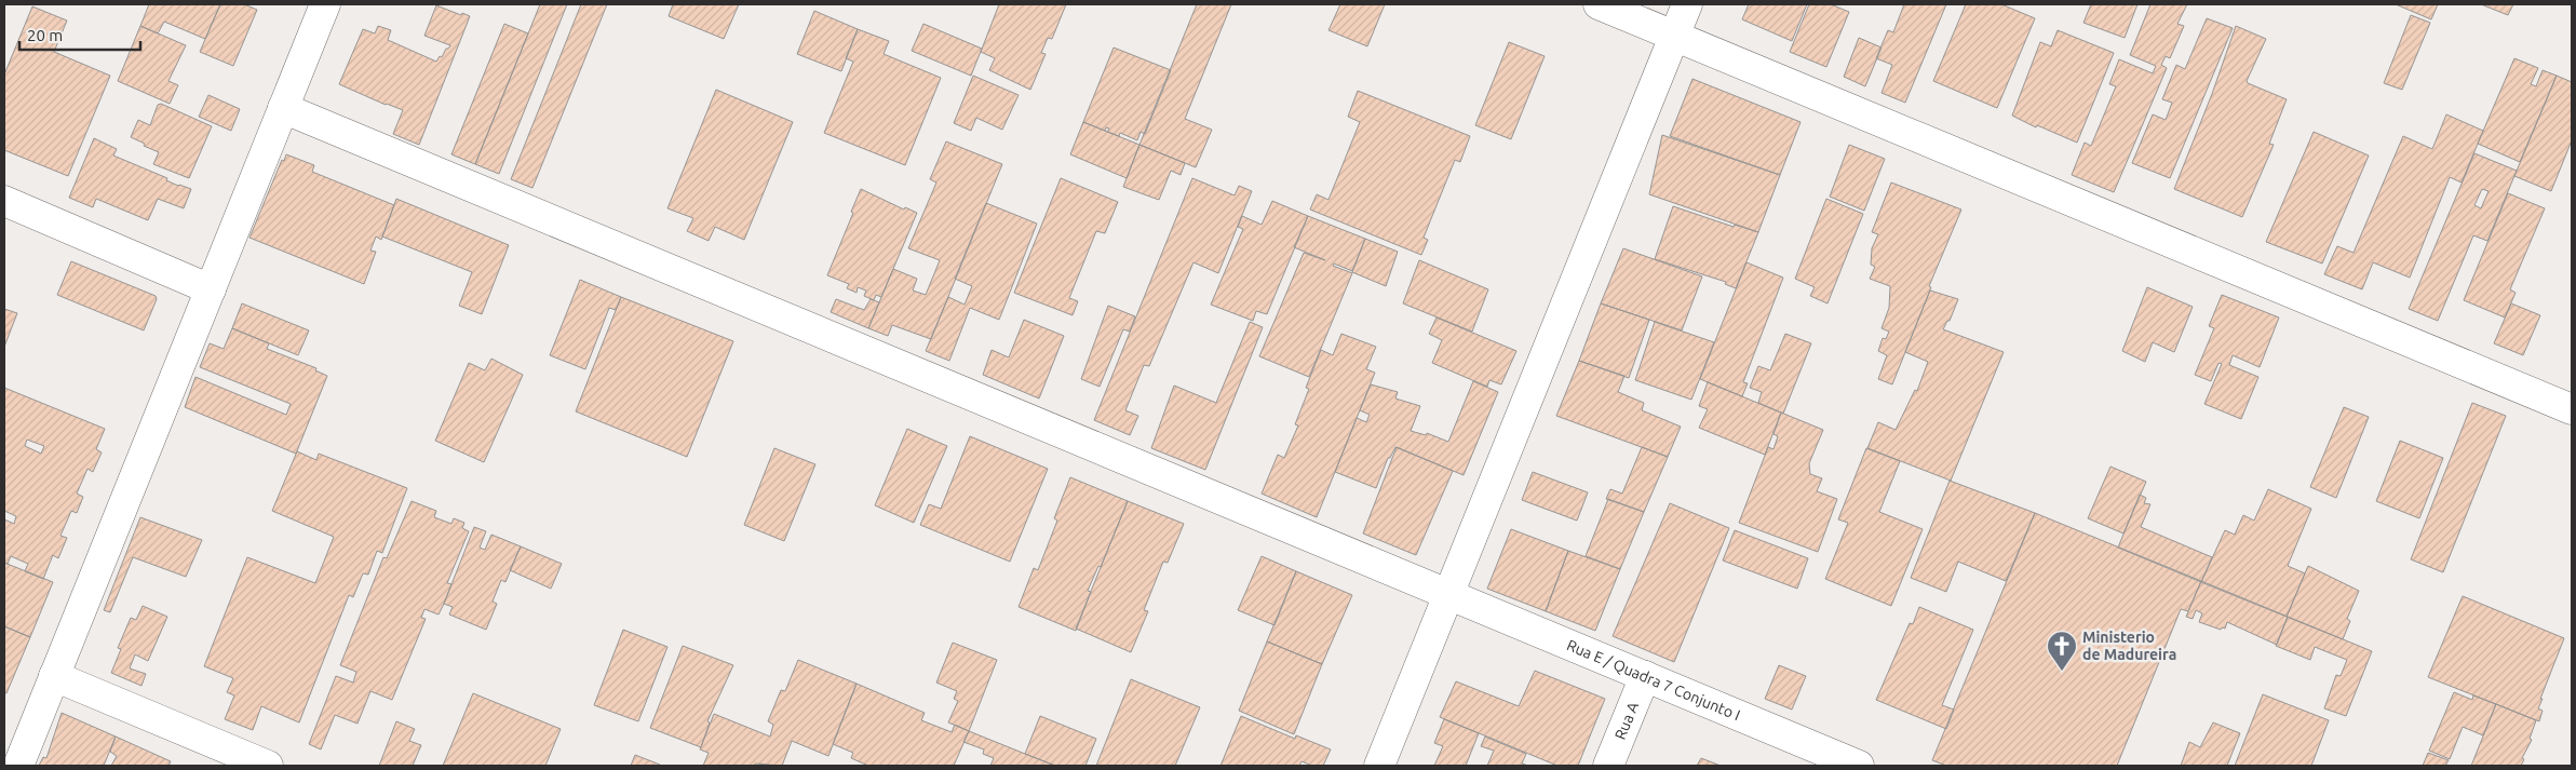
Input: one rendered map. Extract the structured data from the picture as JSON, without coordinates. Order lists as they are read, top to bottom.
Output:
{
  "streets": {
    "street": ["Rua E / Quadra 7 Conjunto I", "Rua A"]
  },
  "crossings": [
    ["Rua E / Quadra 7 Conjunto I", "Rua A"]
  ],
  "places": {
    "church": ["Ministerio de Madureira"]
  },
  "scale_bar": "20 m"
}
